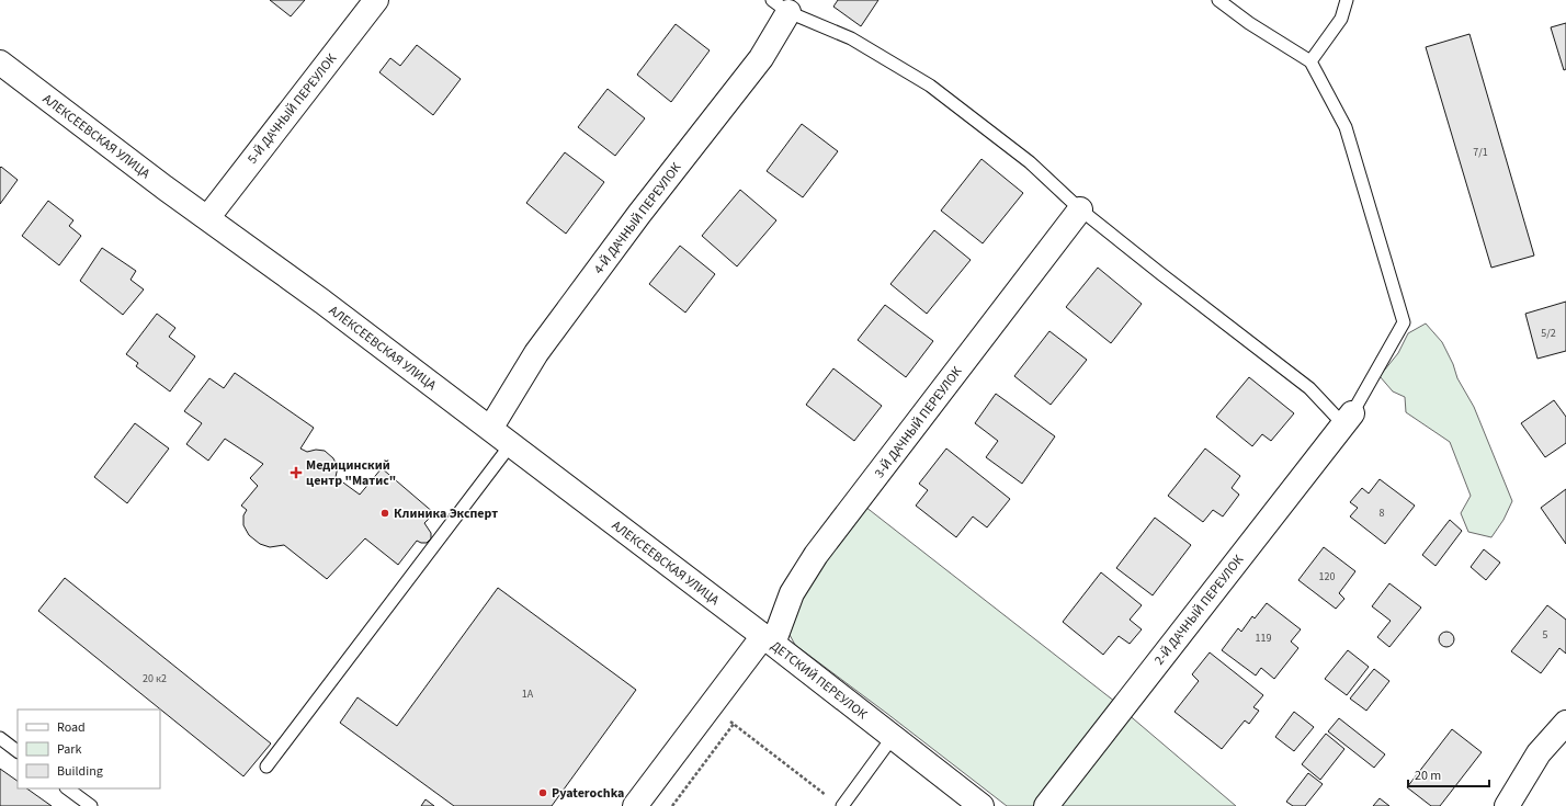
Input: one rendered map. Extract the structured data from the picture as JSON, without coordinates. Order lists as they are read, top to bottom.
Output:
{
  "streets": {
    "street": [
      "5-Й ДАЧНЫЙ ПЕРЕУЛОК",
      "АЛЕКСЕЕВСКАЯ УЛИЦА",
      "4-Й ДАЧНЫЙ ПЕРЕУЛОК",
      "3-Й ДАЧНЫЙ ПЕРЕУЛОК",
      "2-Й ДАЧНЫЙ ПЕРЕУЛОК",
      "ДЕТСКИЙ ПЕРЕУЛОК"
    ]
  },
  "crossings": [
    ["5-Й ДАЧНЫЙ ПЕРЕУЛОК", "АЛЕКСЕЕВСКАЯ УЛИЦА"],
    ["АЛЕКСЕЕВСКАЯ УЛИЦА", "4-Й ДАЧНЫЙ ПЕРЕУЛОК"],
    ["АЛЕКСЕЕВСКАЯ УЛИЦА", "3-Й ДАЧНЫЙ ПЕРЕУЛОК"],
    ["АЛЕКСЕЕВСКАЯ УЛИЦА", "ДЕТСКИЙ ПЕРЕУЛОК"],
    ["3-Й ДАЧНЫЙ ПЕРЕУЛОК", "ДЕТСКИЙ ПЕРЕУЛОК"]
  ],
  "places": {
    "health": ["Медицинский центр \"Матис\""],
    "other": ["Клиника Эксперт", "Pyaterochka"]
  },
  "house_numbers": [
    "7/1",
    "5/2",
    "8",
    "120",
    "5",
    "119",
    "20 к2",
    "1А"
  ],
  "legend": ["Road", "Park", "Building"],
  "scale_bar": "20 m"
}
